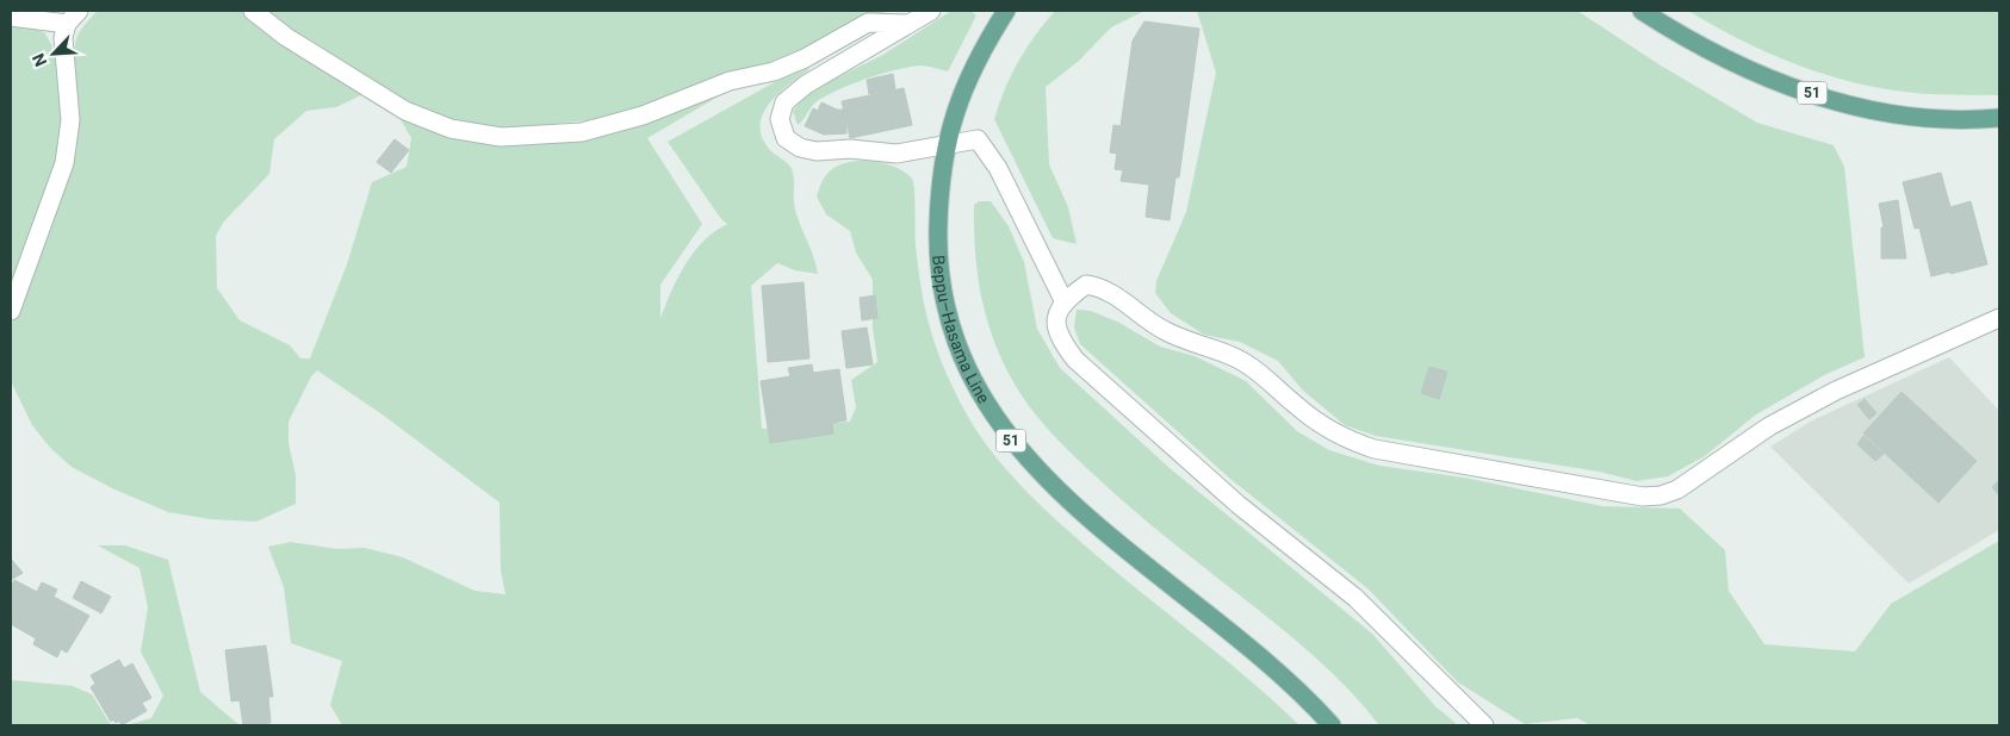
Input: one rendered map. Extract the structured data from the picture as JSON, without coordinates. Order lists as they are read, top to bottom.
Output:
{
  "streets": {
    "main road": ["51", "Beppu–Hasama Line"]
  },
  "north": "bottom left"
}
